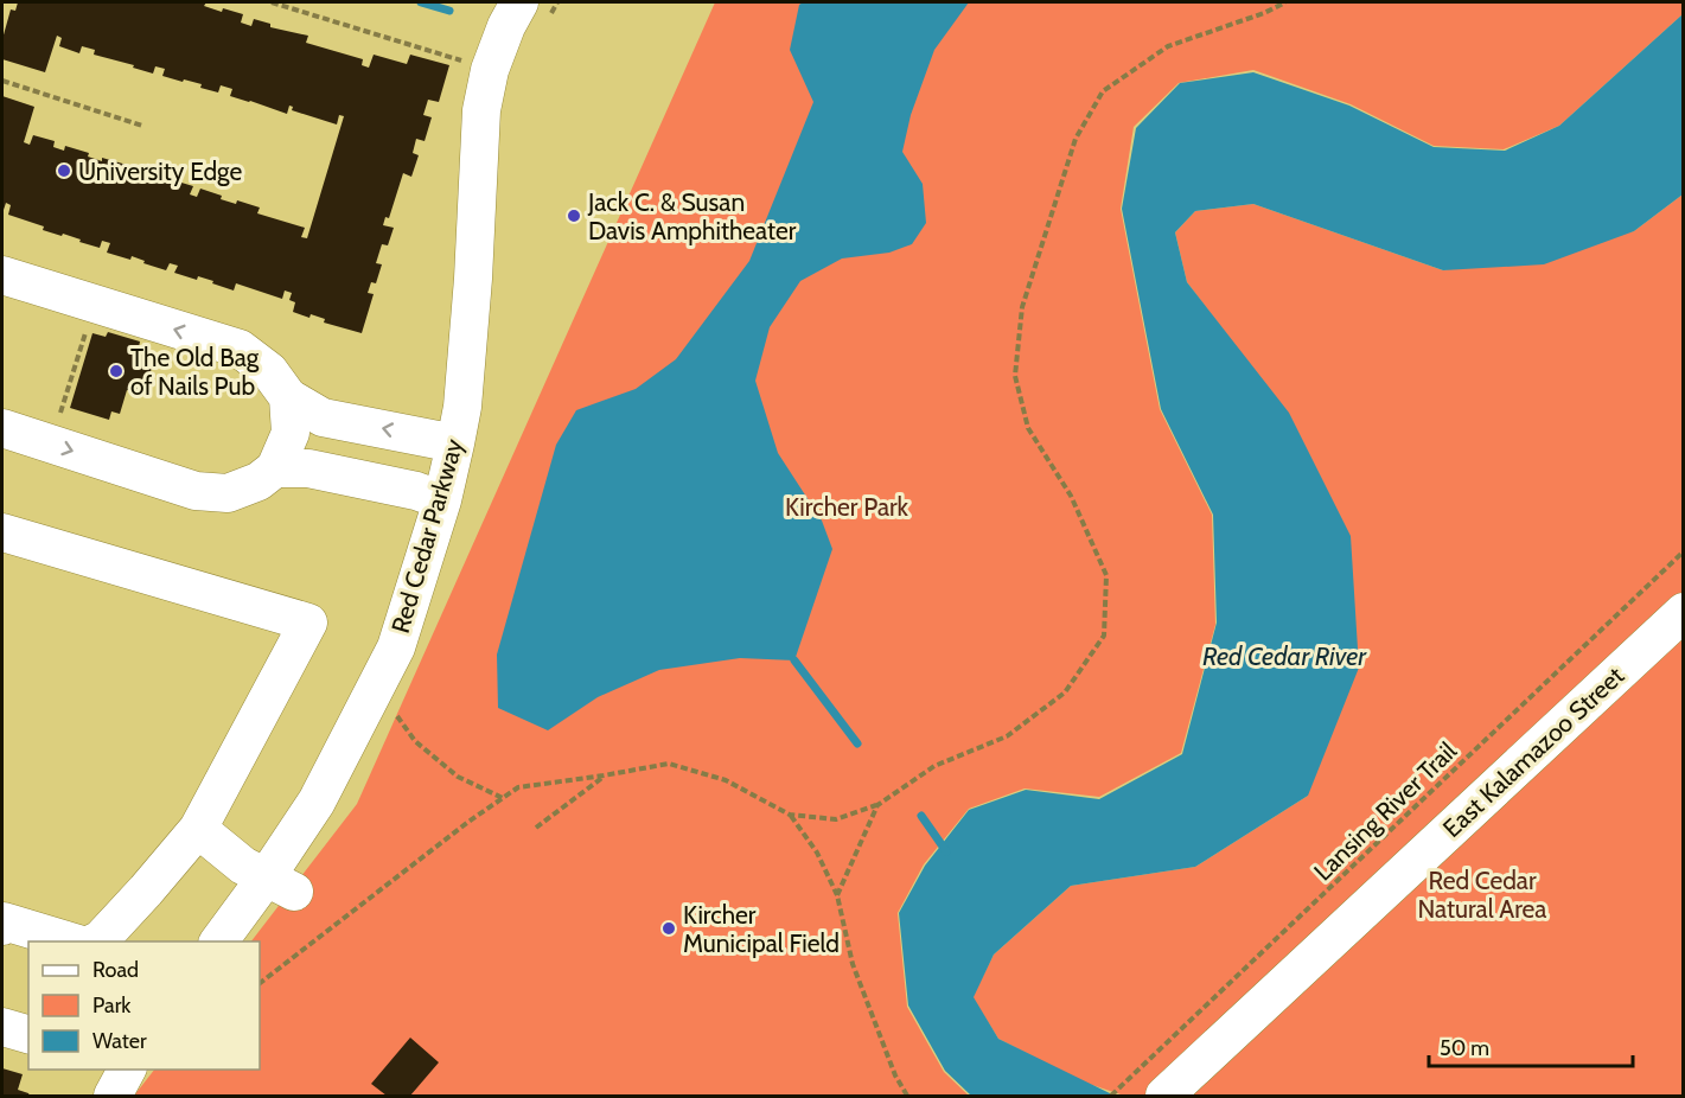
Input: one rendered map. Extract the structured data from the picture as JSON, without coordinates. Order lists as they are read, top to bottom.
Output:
{
  "streets": {
    "street": ["Red Cedar Parkway", "East Kalamazoo Street"],
    "path": ["Lansing River Trail"]
  },
  "water": ["Red Cedar River"],
  "parks": ["Kircher Park", "Red Cedar Natural Area"],
  "places": [
    "University Edge",
    "Jack C. & Susan Davis Amphitheater",
    "The Old Bag of Nails Pub",
    "Kircher Municipal Field"
  ],
  "legend": ["Road", "Park", "Water"],
  "scale_bar": "50 m"
}
